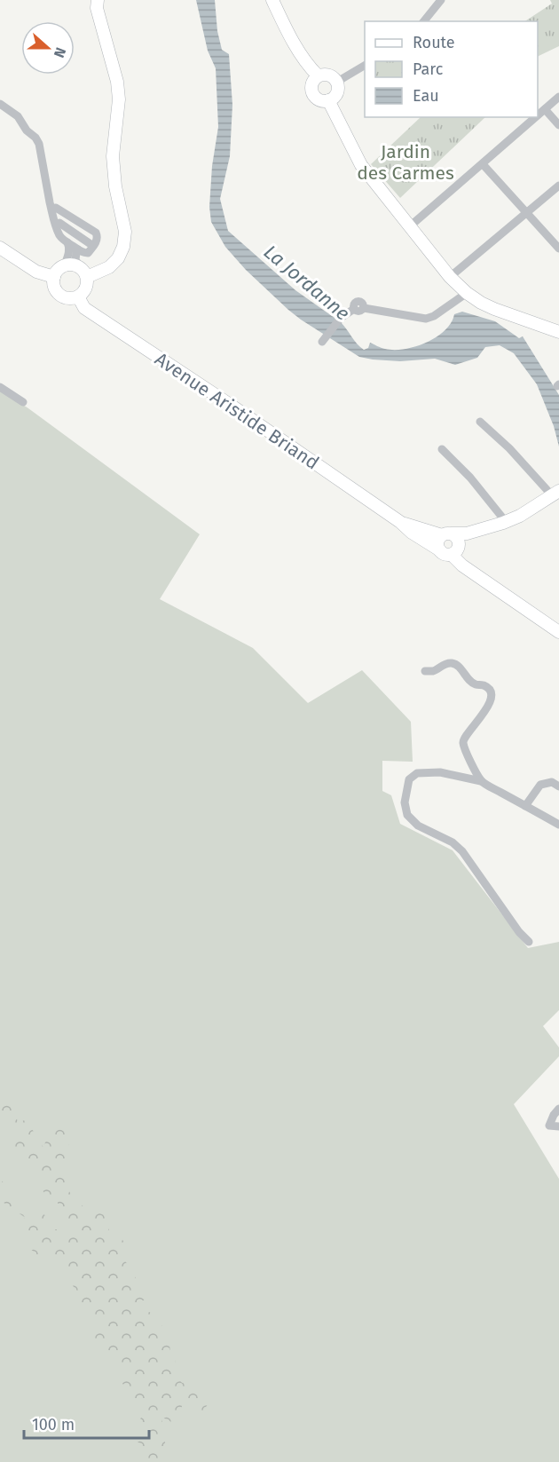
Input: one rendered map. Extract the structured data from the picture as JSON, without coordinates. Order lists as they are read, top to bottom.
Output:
{
  "streets": {
    "main road": ["Avenue Aristide Briand"]
  },
  "water": ["La Jordanne"],
  "parks": ["Jardin des Carmes"],
  "legend": ["Route", "Parc", "Eau"],
  "scale_bar": "100 m",
  "north": "right"
}
